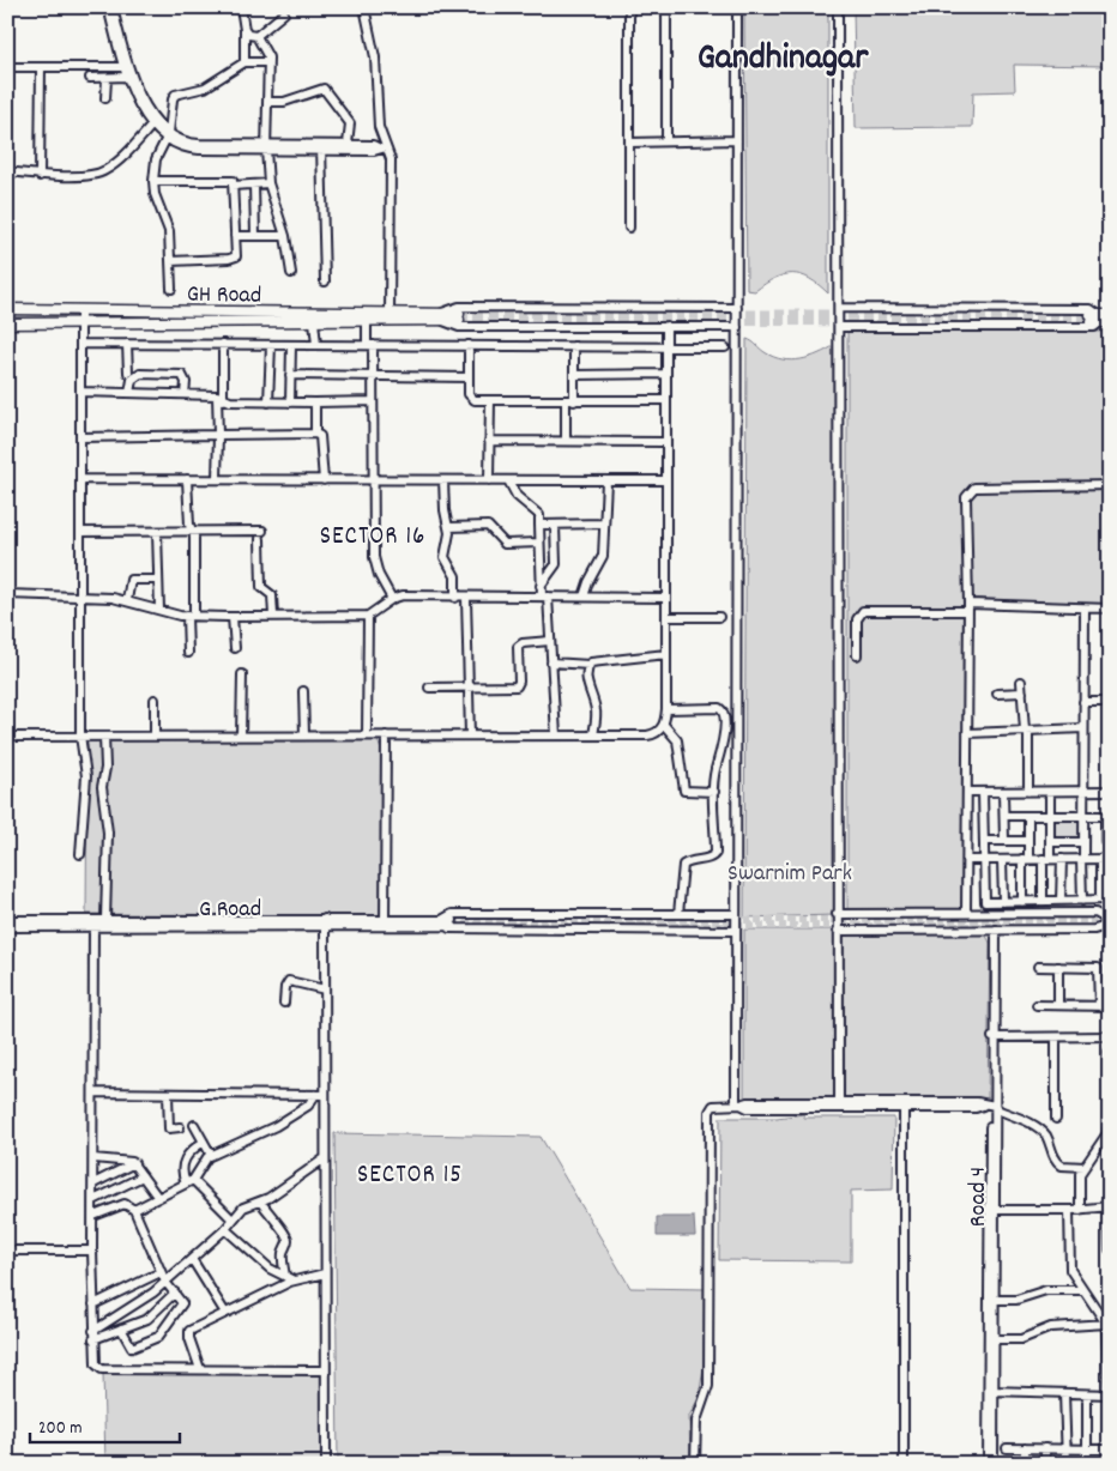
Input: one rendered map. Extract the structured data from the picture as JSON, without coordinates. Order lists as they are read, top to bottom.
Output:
{
  "streets": {
    "main road": ["GH Road"],
    "street": ["G Road", "Road 4"]
  },
  "districts": ["Gandhinagar", "SECTOR 16", "SECTOR 15"],
  "parks": ["Swarnim Park"],
  "scale_bar": "200 m"
}
